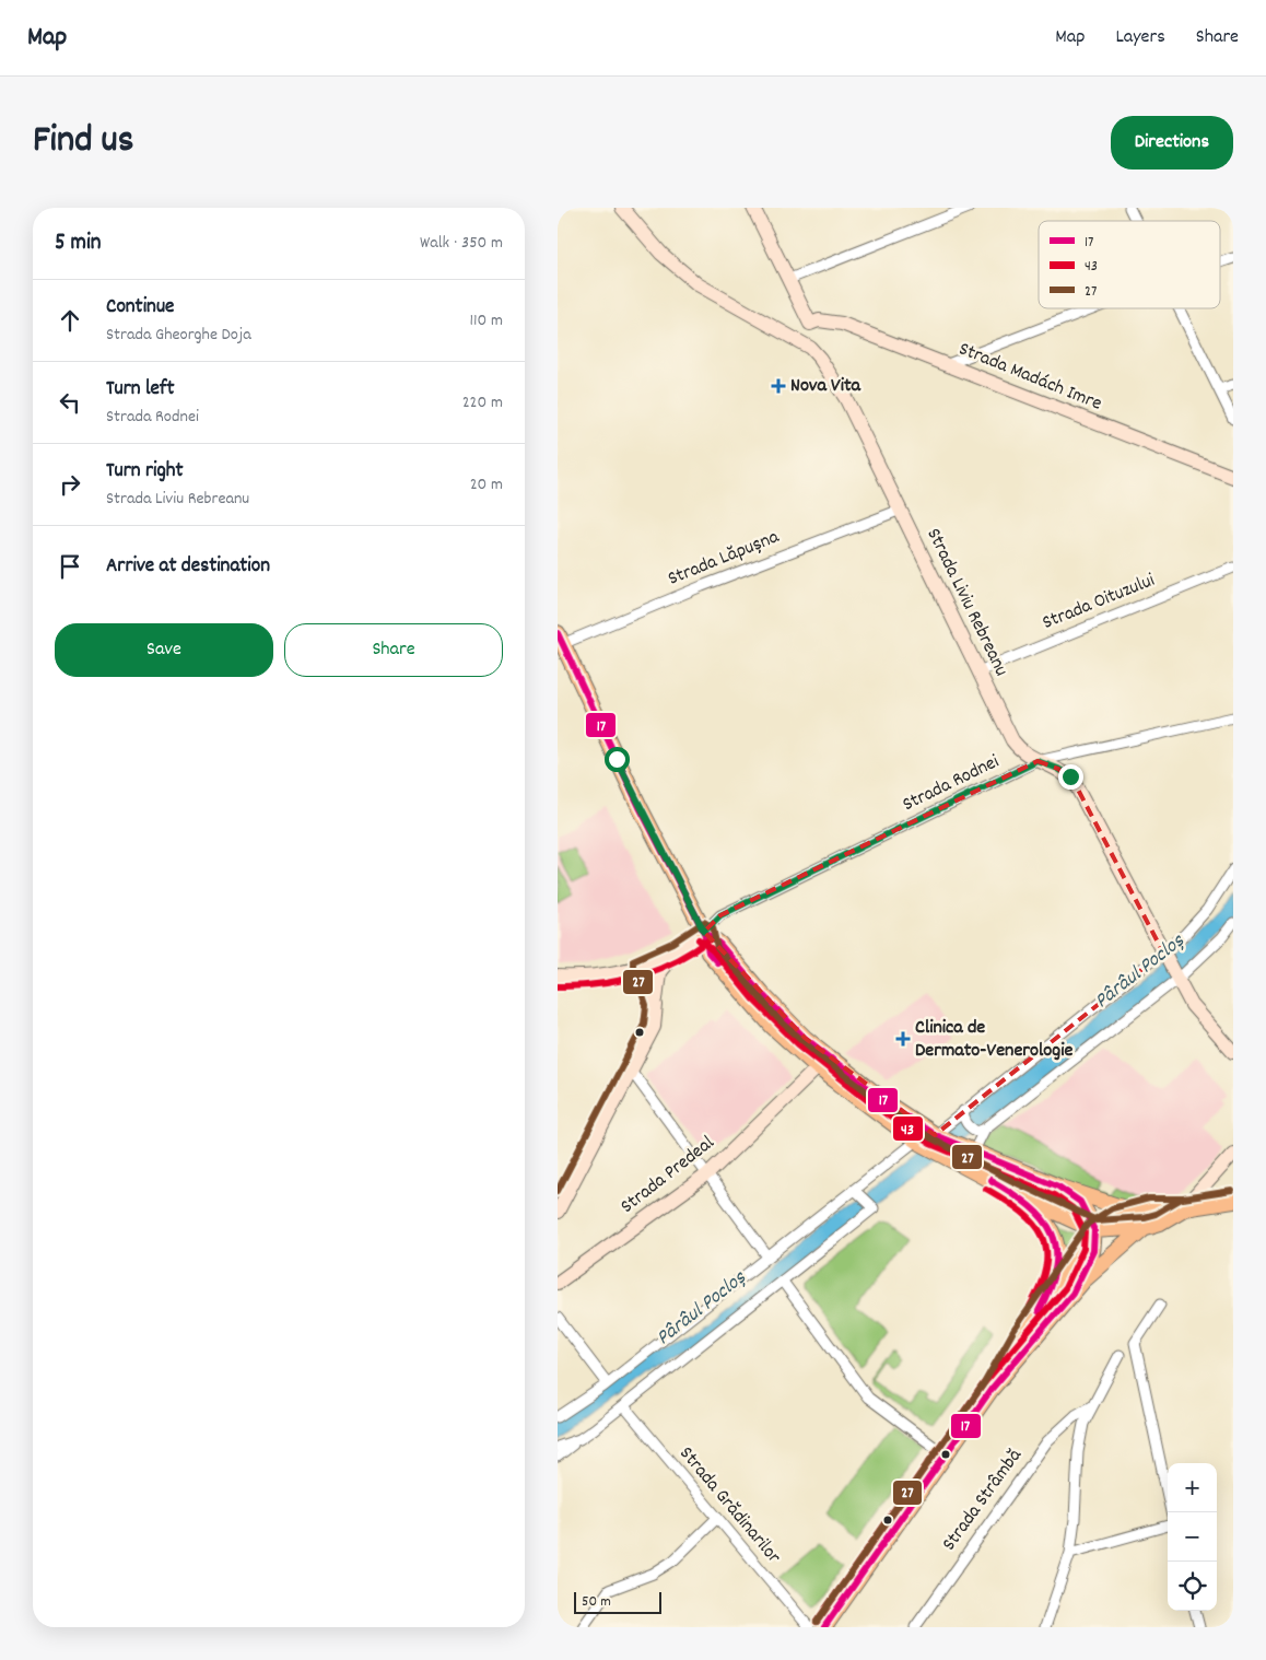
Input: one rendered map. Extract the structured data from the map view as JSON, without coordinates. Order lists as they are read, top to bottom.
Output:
{
  "streets": {
    "street": [
      "Strada Madách Imre",
      "Strada Lăpușna",
      "Strada Liviu Rebreanu",
      "Strada Oituzului",
      "Strada Rodnei",
      "Strada Predeal",
      "Strada Strâmbă",
      "Strada Grădinarilor"
    ]
  },
  "crossings": [
    ["Strada Lăpușna", "Strada Liviu Rebreanu"],
    ["Strada Liviu Rebreanu", "Strada Oituzului"],
    ["Strada Liviu Rebreanu", "Strada Rodnei"]
  ],
  "water": ["Pârâul Pocloș"],
  "places": {
    "health": ["Nova Vita", "Clinica de Dermato-Venerologie"]
  },
  "lines": ["transit line 17", "transit line 27", "transit line 43"],
  "legend": ["17", "43", "27"],
  "scale_bar": "50 m",
  "page": {
    "header": "Map",
    "nav": ["Map", "Layers", "Share"],
    "title": "Find us",
    "buttons": [
      "Directions",
      ["Save", "Share"]
    ],
    "heading": ["5 min", "Walk · 350 m"],
    "list": [
      ["Continue", "Strada Gheorghe Doja", "110 m"],
      ["Turn left", "Strada Rodnei", "220 m"],
      ["Turn right", "Strada Liviu Rebreanu", "20 m"],
      "Arrive at destination"
    ],
    "map_buttons": ["+", "−"],
    "scale": "50 m"
  }
}
